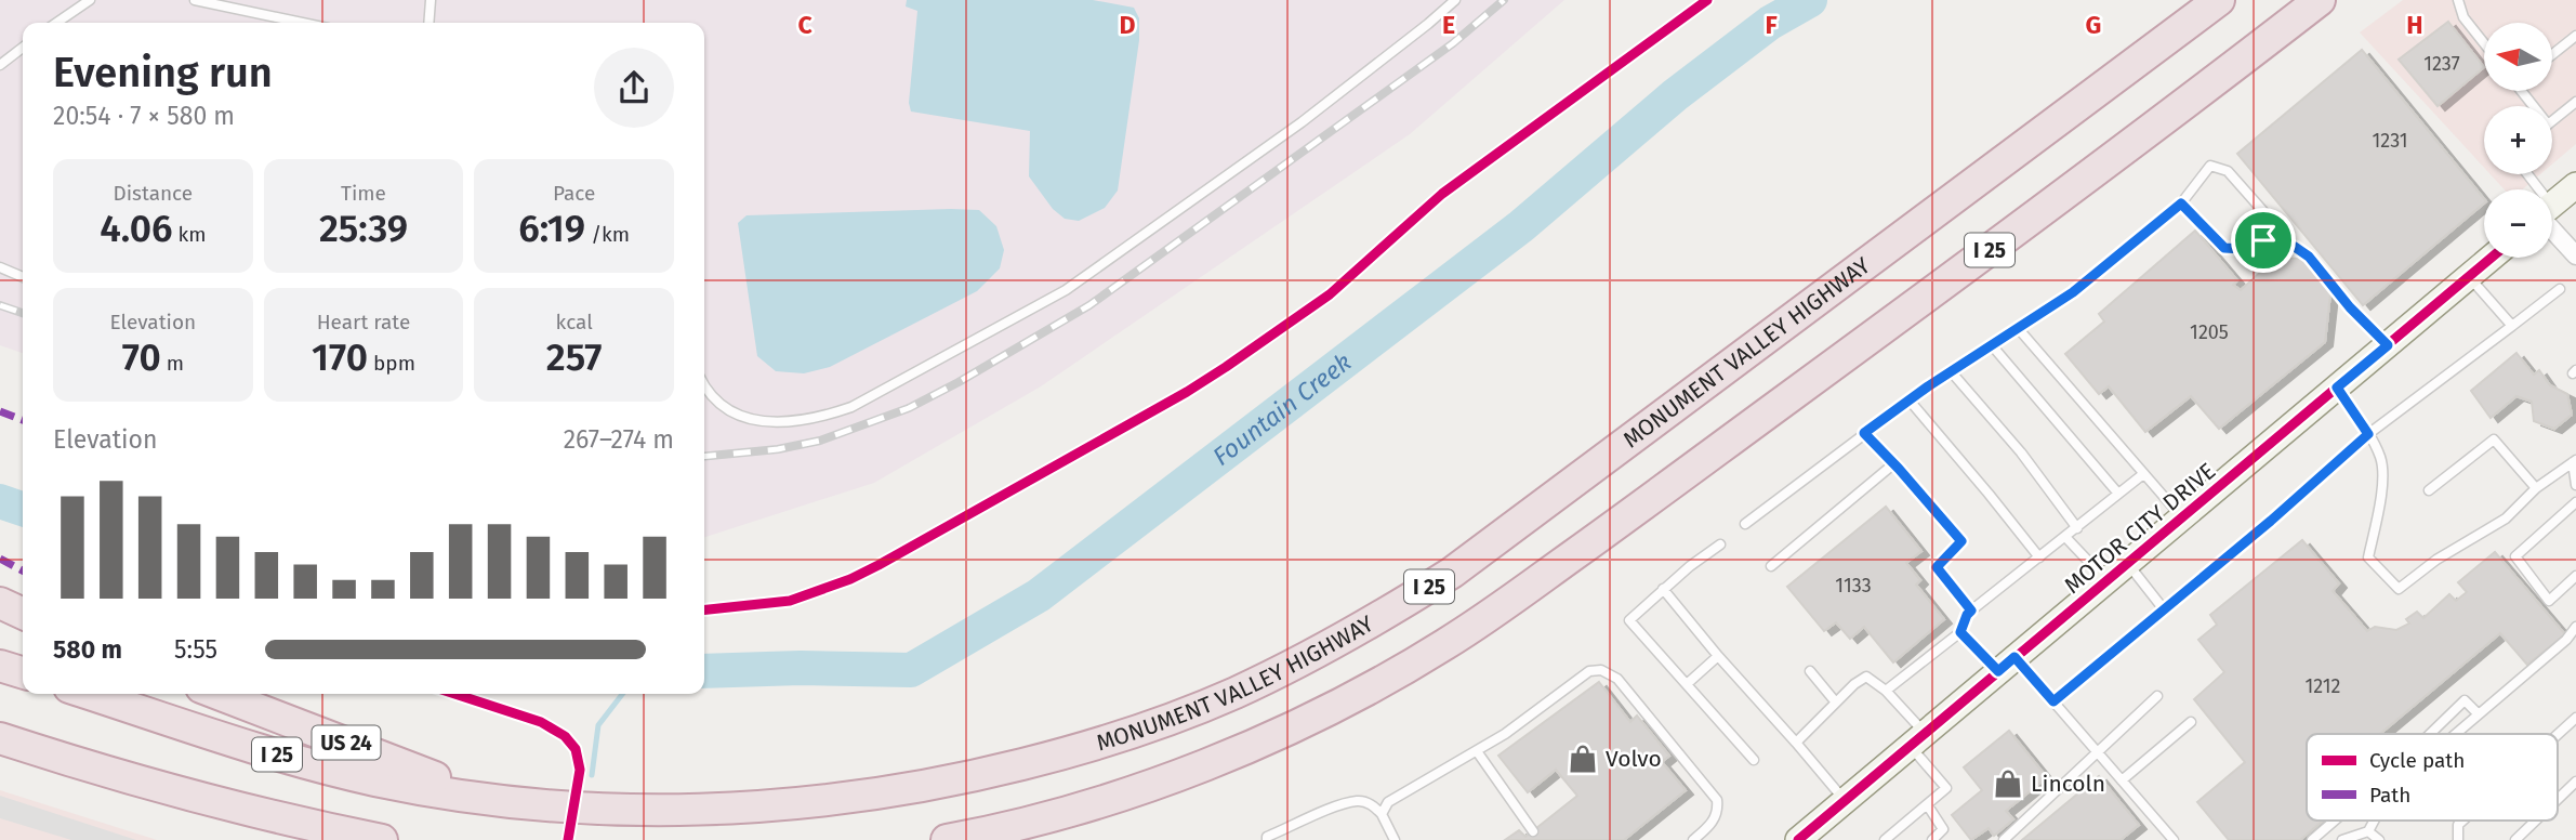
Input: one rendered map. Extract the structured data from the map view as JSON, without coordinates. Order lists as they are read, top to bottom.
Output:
{
  "streets": {
    "highway": ["I 25", "MONUMENT VALLEY HIGHWAY", "US 24"],
    "street": ["MOTOR CITY DRIVE"]
  },
  "crossings": [
    ["MONUMENT VALLEY HIGHWAY", "US 24"]
  ],
  "water": ["Fountain Creek"],
  "places": {
    "shop": ["Volvo", "Lincoln"]
  },
  "house_numbers": [
    "1237",
    "1231",
    "1205",
    "1133",
    "1212"
  ],
  "legend": ["Cycle path", "Path"],
  "north": "left",
  "page": {
    "map_buttons": ["+", "−"],
    "heading": ["Evening run", "20:54 · 7 × 580 m"],
    "stats": [
      ["Distance", "4.06 km"],
      ["Time", "25:39"],
      ["Pace", "6:19 /km"],
      ["Elevation", "70 m"],
      ["Heart rate", "170 bpm"],
      ["kcal", "257"]
    ],
    "chart": ["Elevation", "267–274 m"],
    "list": [
      {
        "name": "580 m",
        "note": "5:55"
      }
    ]
  },
  "grid": {
    "columns": [
      "C",
      "D",
      "E",
      "F",
      "G",
      "H"
    ]
  }
}
